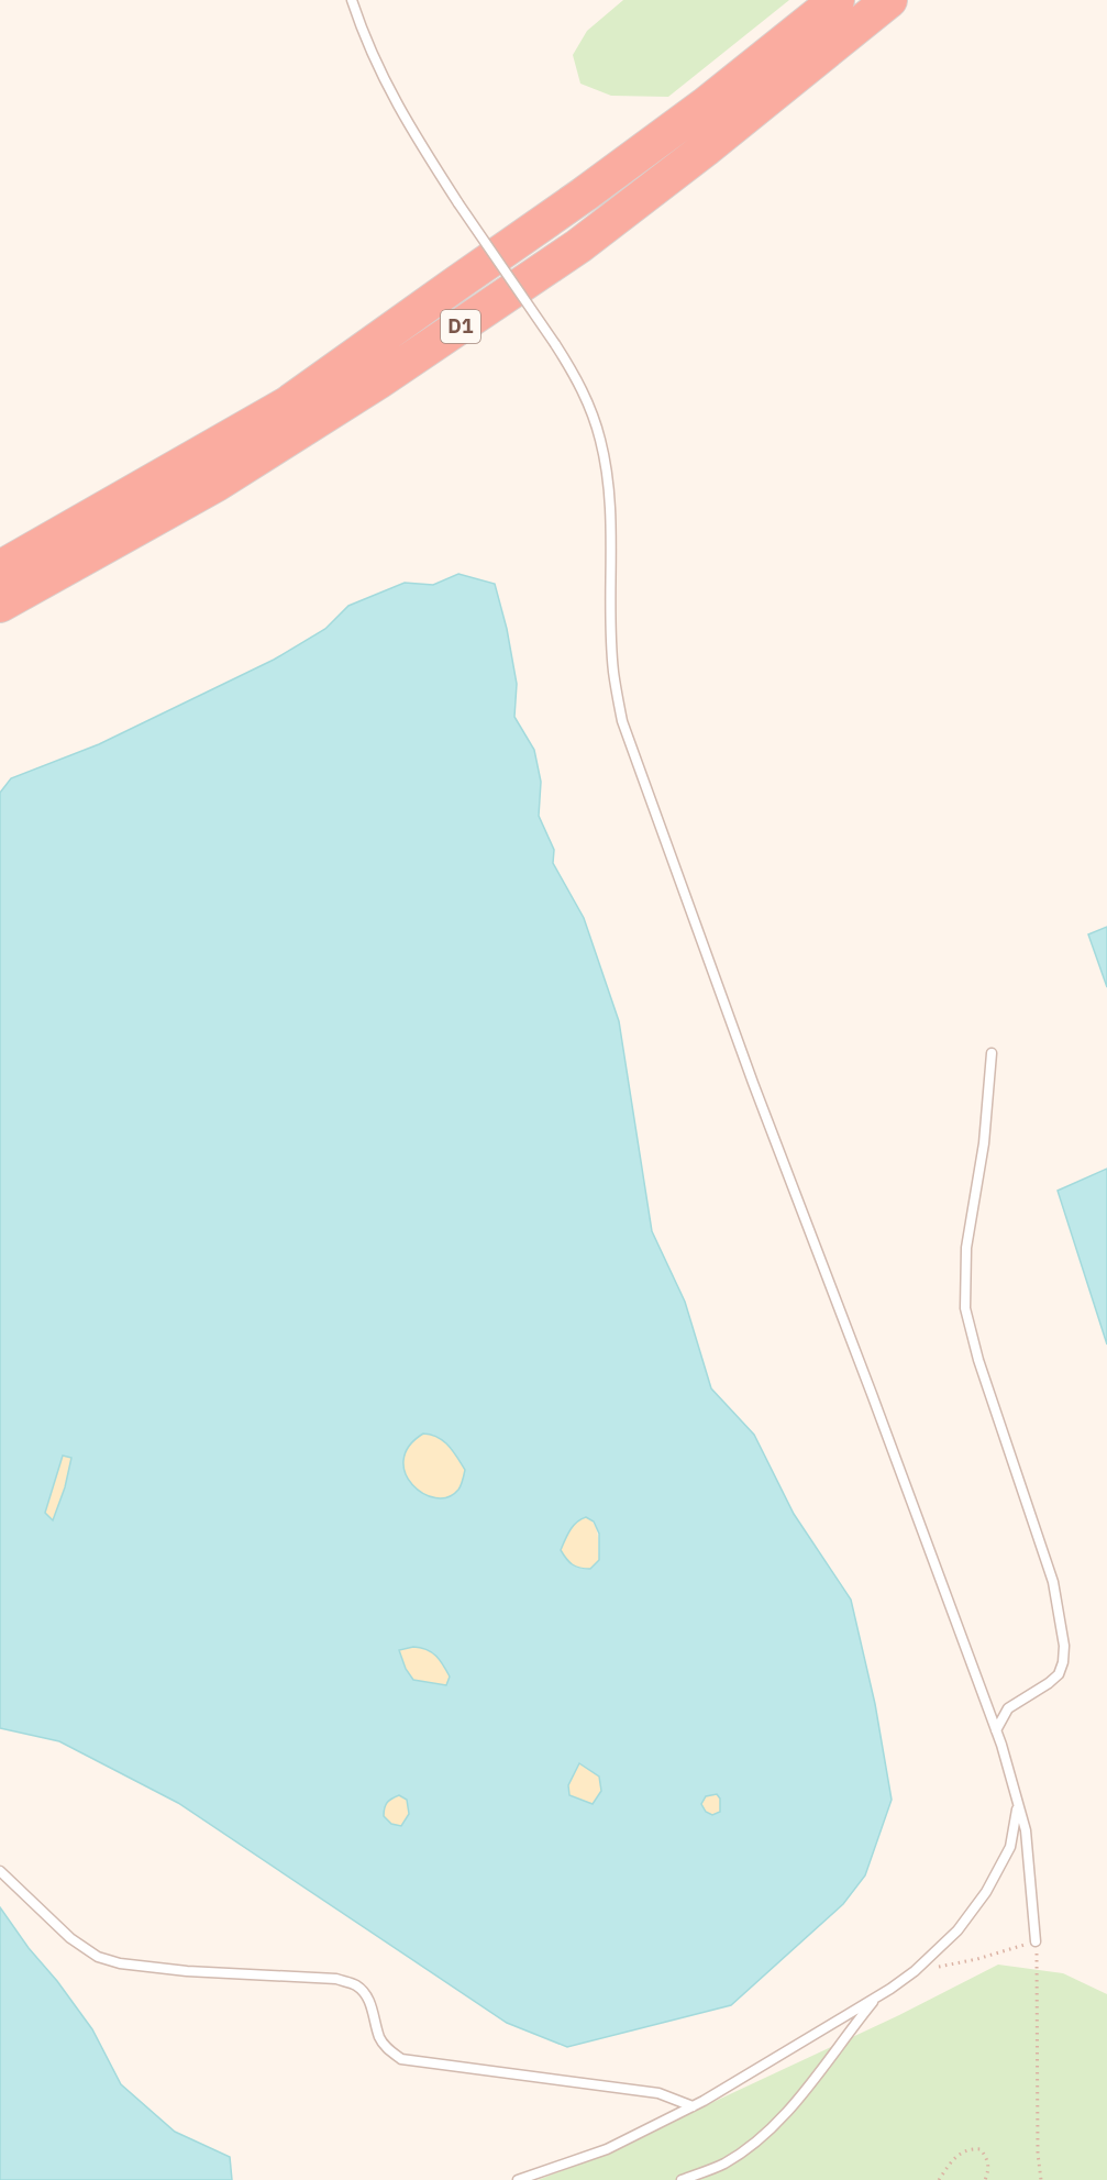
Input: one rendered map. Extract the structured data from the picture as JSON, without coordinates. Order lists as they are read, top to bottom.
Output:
{
  "streets": {
    "highway": ["D1"]
  }
}
